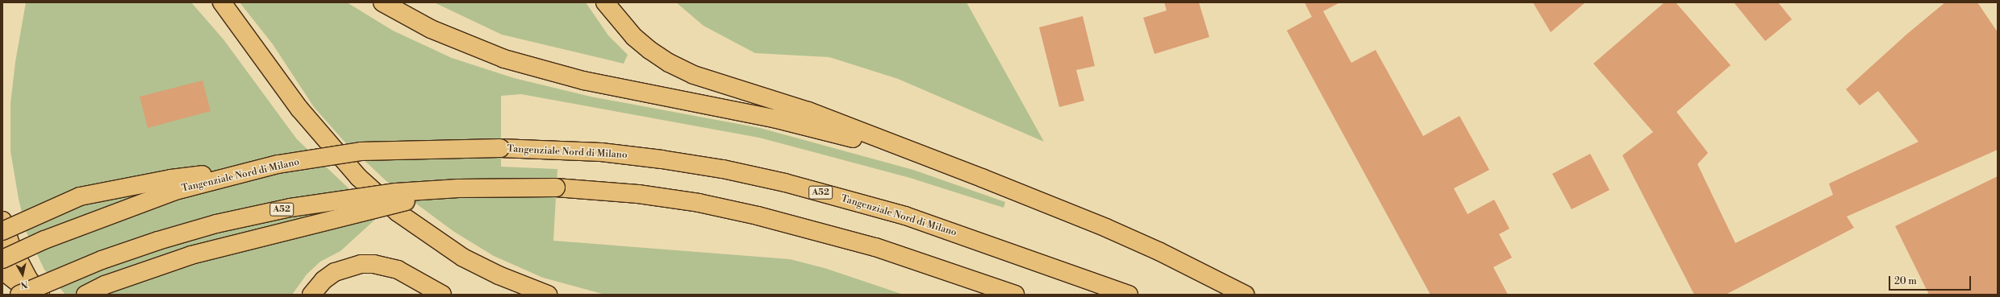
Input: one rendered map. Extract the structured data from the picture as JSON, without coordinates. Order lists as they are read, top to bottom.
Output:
{
  "streets": {
    "highway": ["Tangenziale Nord di Milano", "A52"]
  },
  "scale_bar": "20 m",
  "north": "bottom"
}
